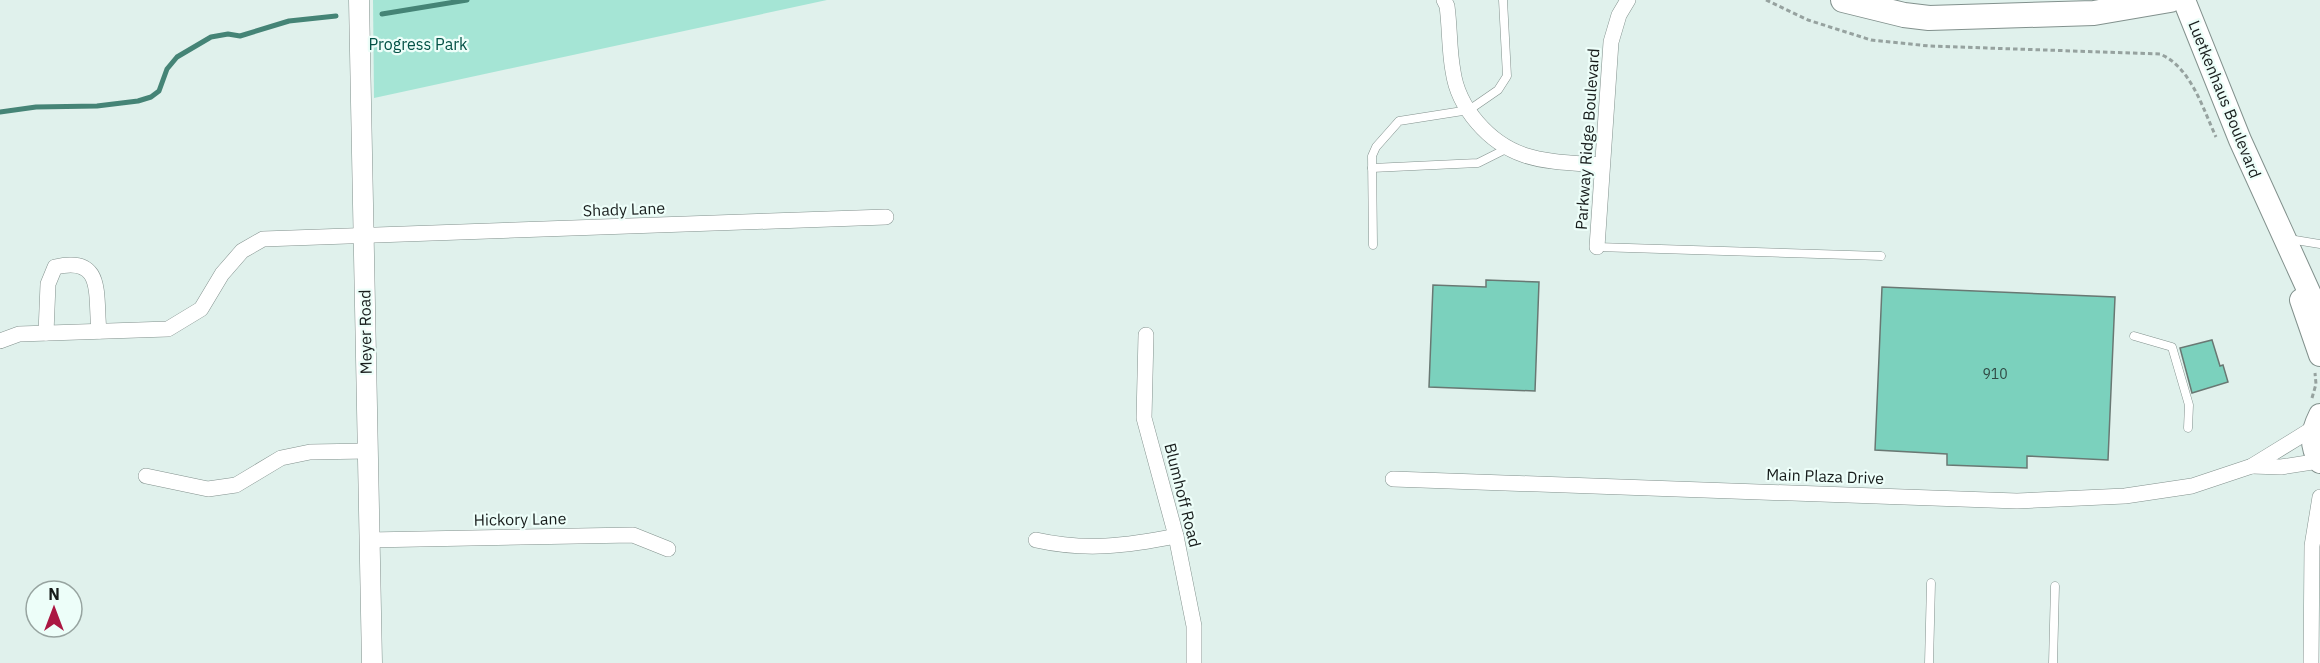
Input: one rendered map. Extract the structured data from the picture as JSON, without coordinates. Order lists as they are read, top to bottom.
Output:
{
  "streets": {
    "main road": ["Luetkenhaus Boulevard"],
    "street": [
      "Parkway Ridge Boulevard",
      "Shady Lane",
      "Meyer Road",
      "Main Plaza Drive",
      "Blumhoff Road",
      "Hickory Lane"
    ]
  },
  "crossings": [
    ["Shady Lane", "Meyer Road"],
    ["Meyer Road", "Hickory Lane"]
  ],
  "parks": ["Progress Park"],
  "house_numbers": ["910"],
  "north": "top"
}
